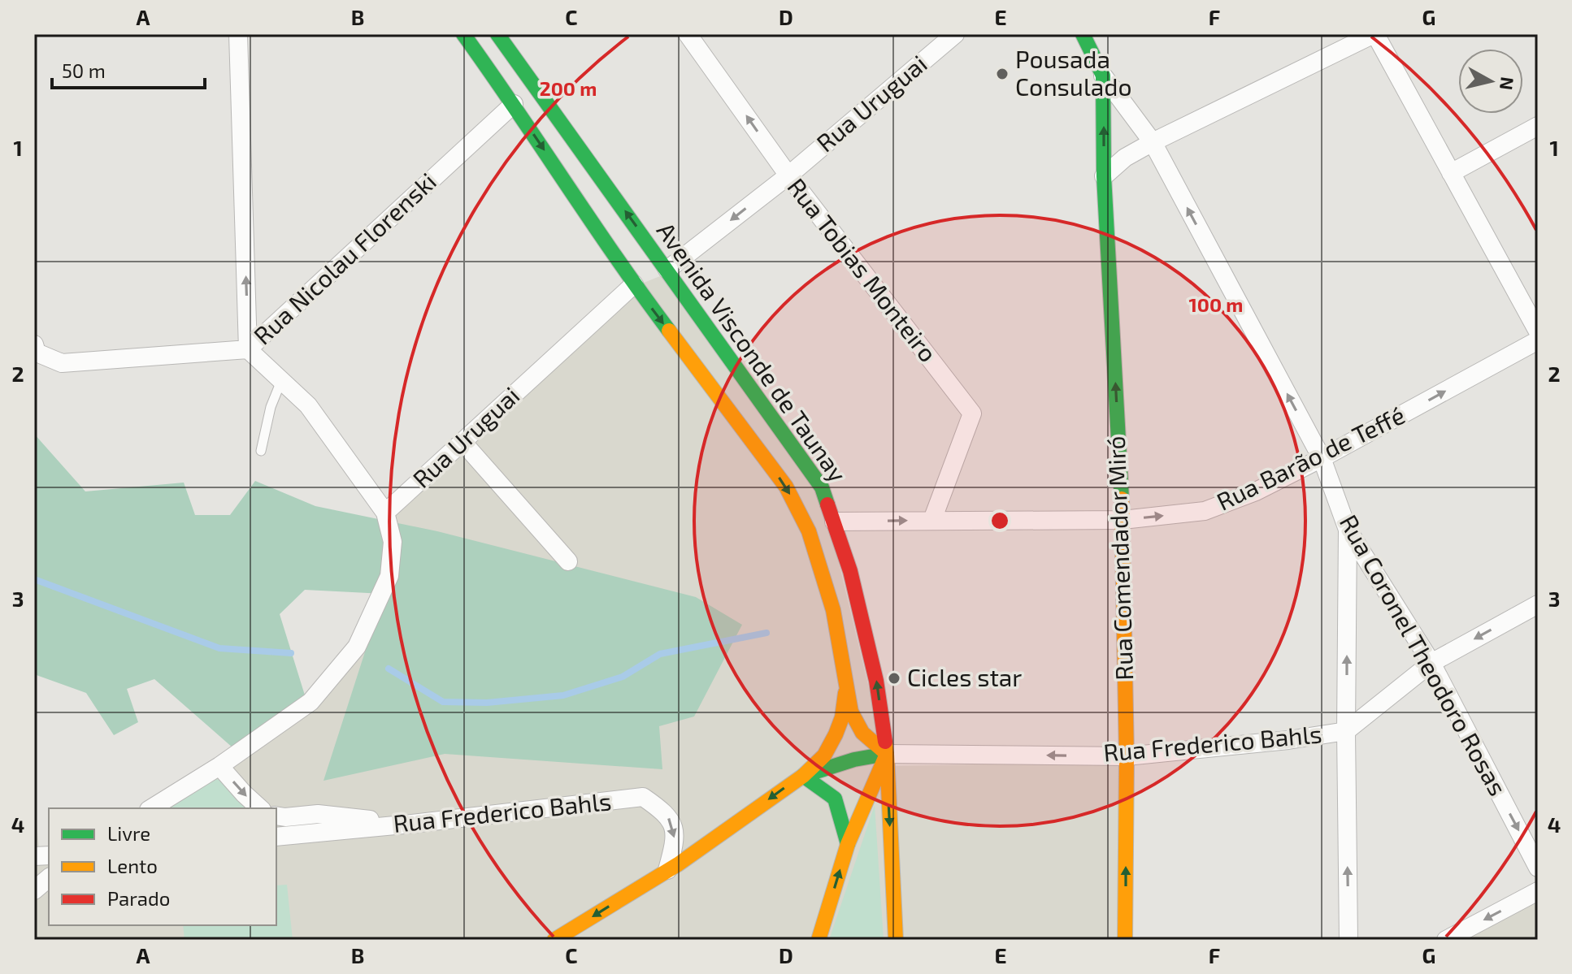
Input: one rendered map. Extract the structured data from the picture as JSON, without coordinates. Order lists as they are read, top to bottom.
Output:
{
  "streets": {
    "main road": ["Avenida Visconde de Taunay", "Rua Comendador Miró", "Rua Coronel Theodoro Rosas"],
    "street": [
      "Rua Uruguai",
      "Rua Nicolau Florenski",
      "Rua Tobias Monteiro",
      "Rua Barão de Teffé",
      "Rua Frederico Bahls"
    ]
  },
  "crossings": [
    ["Rua Uruguai", "Rua Tobias Monteiro"],
    ["Rua Uruguai", "Avenida Visconde de Taunay"],
    ["Rua Nicolau Florenski", "Avenida Visconde de Taunay"],
    ["Rua Tobias Monteiro", "Rua Barão de Teffé"],
    ["Avenida Visconde de Taunay", "Rua Barão de Teffé"],
    ["Avenida Visconde de Taunay", "Rua Frederico Bahls"],
    ["Rua Barão de Teffé", "Rua Comendador Miró"],
    ["Rua Barão de Teffé", "Rua Coronel Theodoro Rosas"],
    ["Rua Comendador Miró", "Rua Coronel Theodoro Rosas"],
    ["Rua Comendador Miró", "Rua Frederico Bahls"],
    ["Rua Coronel Theodoro Rosas", "Rua Frederico Bahls"]
  ],
  "one_way": ["Rua Barão de Teffé", "Rua Comendador Miró"],
  "places": ["Pousada Consulado", "Cicles star"],
  "legend": ["Livre", "Lento", "Parado"],
  "scale_bar": "50 m",
  "north": "right",
  "grid": {
    "columns": [
      "A",
      "B",
      "C",
      "D",
      "E",
      "F",
      "G"
    ],
    "rows": [
      "1",
      "2",
      "3",
      "4"
    ]
  },
  "rings": ["200 m", "100 m"]
}
